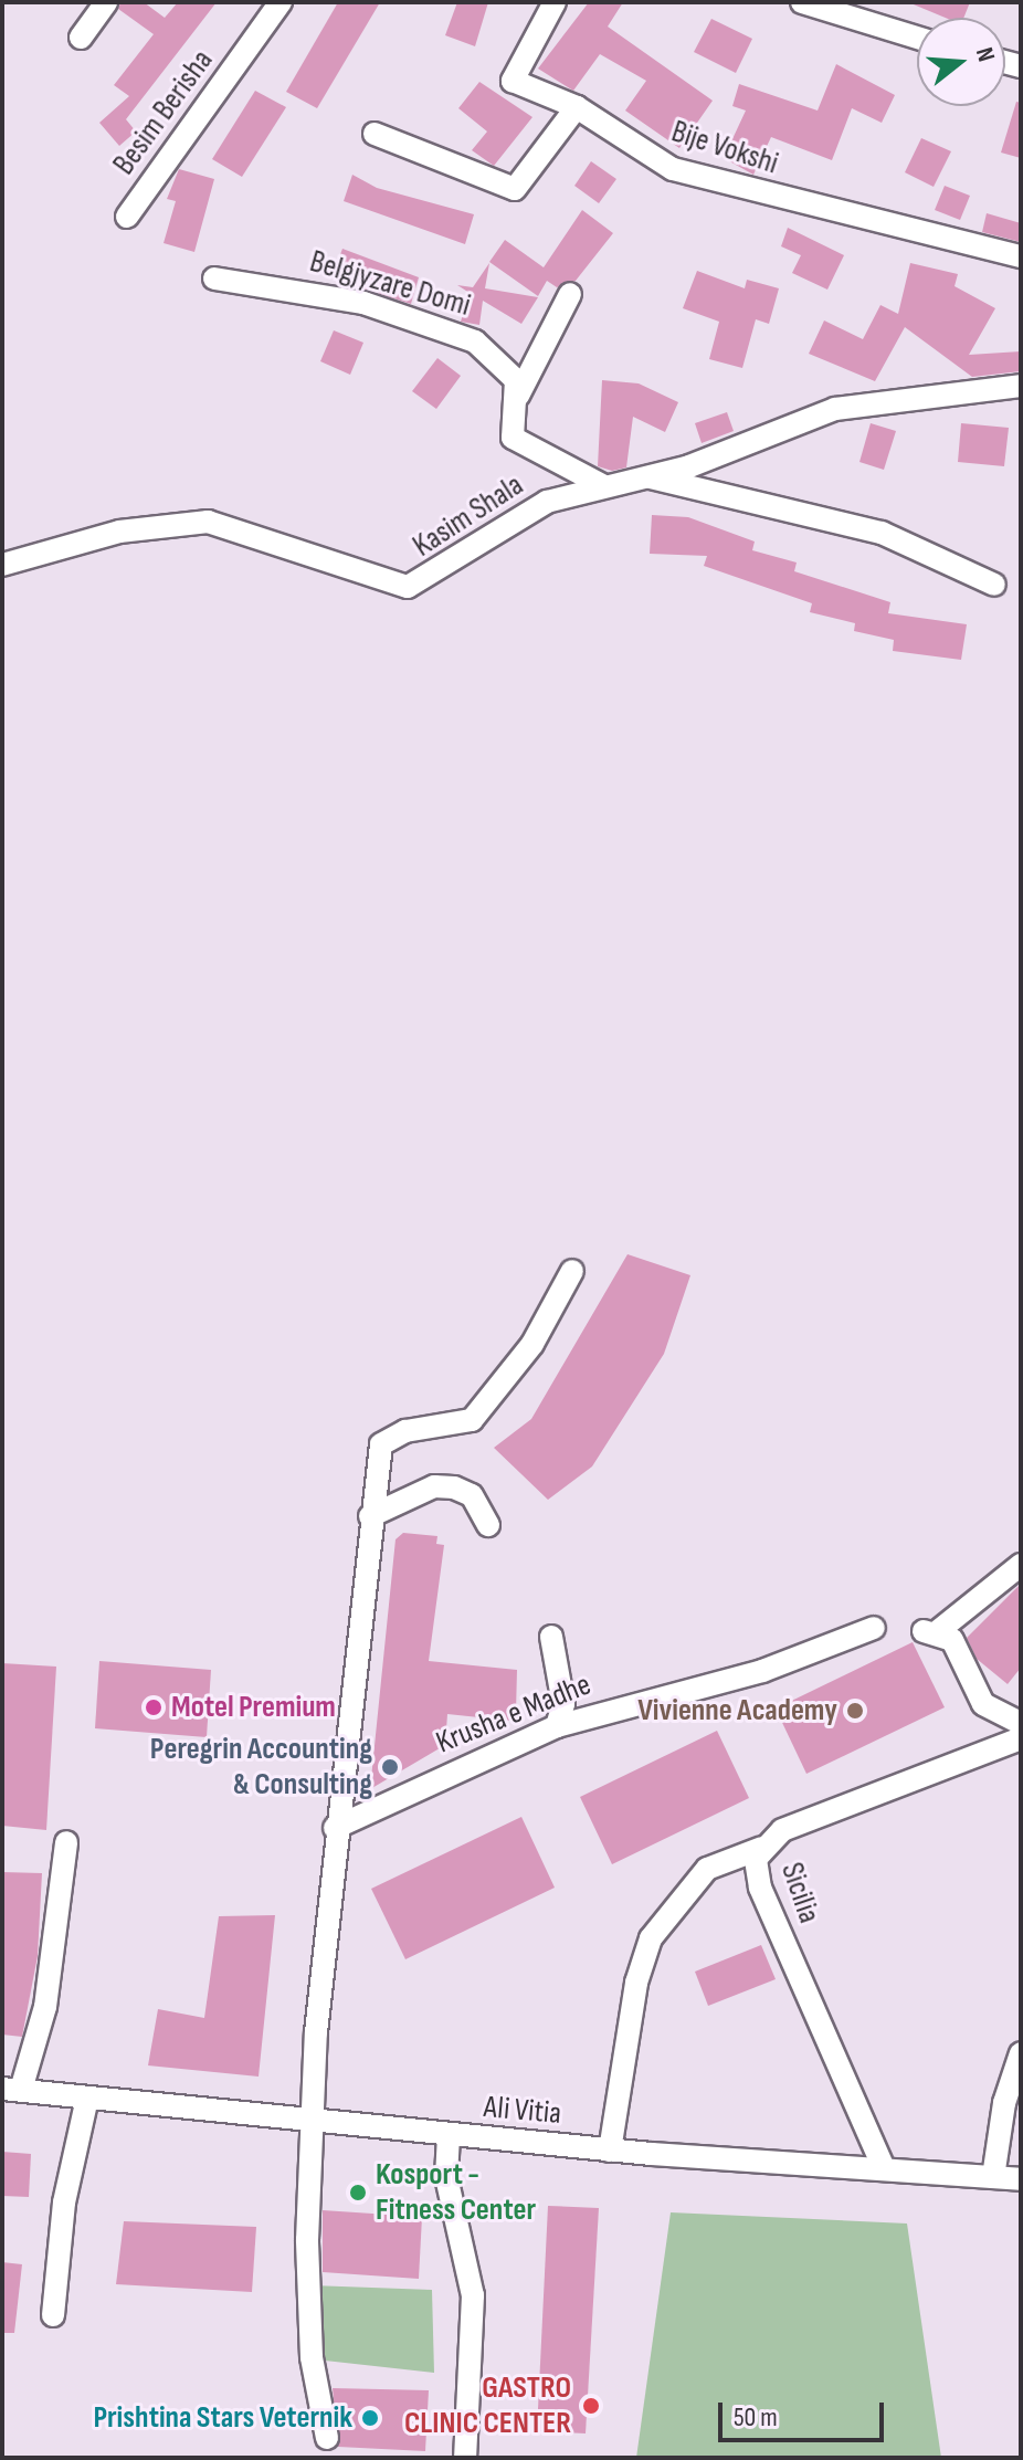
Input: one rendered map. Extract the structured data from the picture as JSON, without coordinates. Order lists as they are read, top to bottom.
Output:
{
  "streets": {
    "street": [
      "Besim Berisha",
      "Bije Vokshi",
      "Belgjyzare Domi",
      "Kasim Shala",
      "Krusha e Madhe",
      "Sicilia",
      "Ali Vitia"
    ]
  },
  "crossings": [
    ["Sicilia", "Ali Vitia"]
  ],
  "places": [
    "Motel Premium",
    "Vivienne Academy",
    "Peregrin Accounting & Consulting",
    "Kosport - Fitness Center",
    "GASTRO CLINIC CENTER",
    "Prishtina Stars Veternik"
  ],
  "scale_bar": "50 m",
  "north": "right"
}
